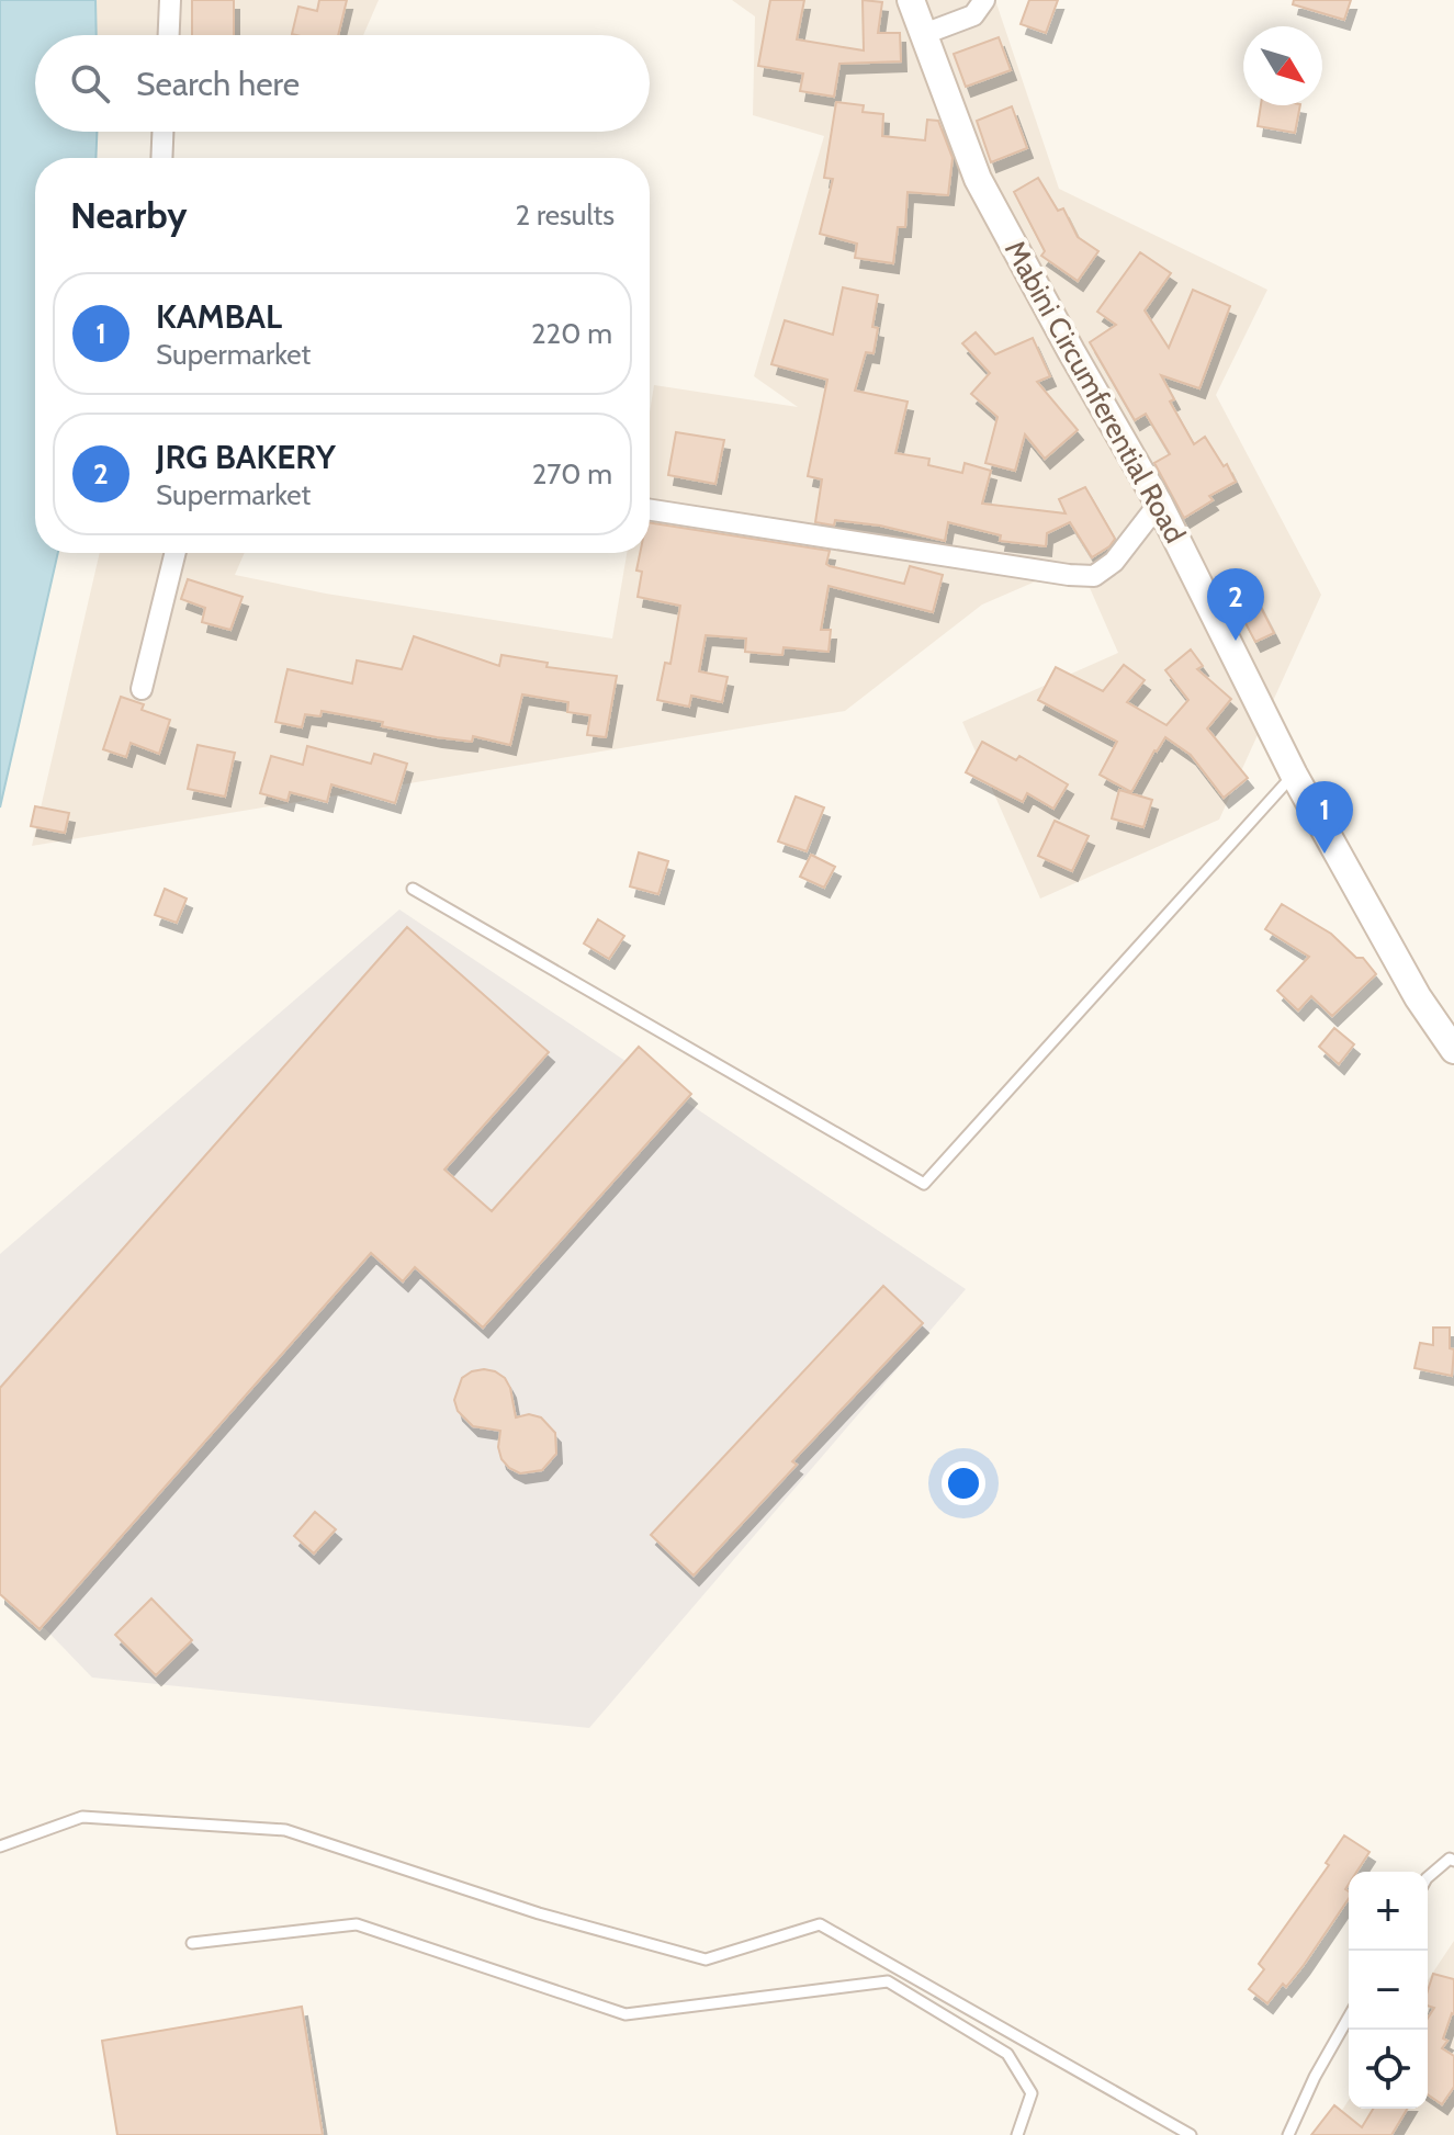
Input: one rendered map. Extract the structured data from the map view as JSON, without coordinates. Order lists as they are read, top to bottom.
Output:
{
  "streets": {
    "main road": ["Mabini Circumferential Road"]
  },
  "north": "bottom right",
  "page": {
    "search": "Search here",
    "heading": ["Nearby", "2 results"],
    "list": [
      {
        "mark": "1",
        "name": "KAMBAL",
        "note": "Supermarket",
        "value": "220 m"
      },
      {
        "mark": "2",
        "name": "JRG BAKERY",
        "note": "Supermarket",
        "value": "270 m"
      }
    ],
    "pins": ["2", "1"],
    "map_buttons": ["+", "−"]
  }
}
